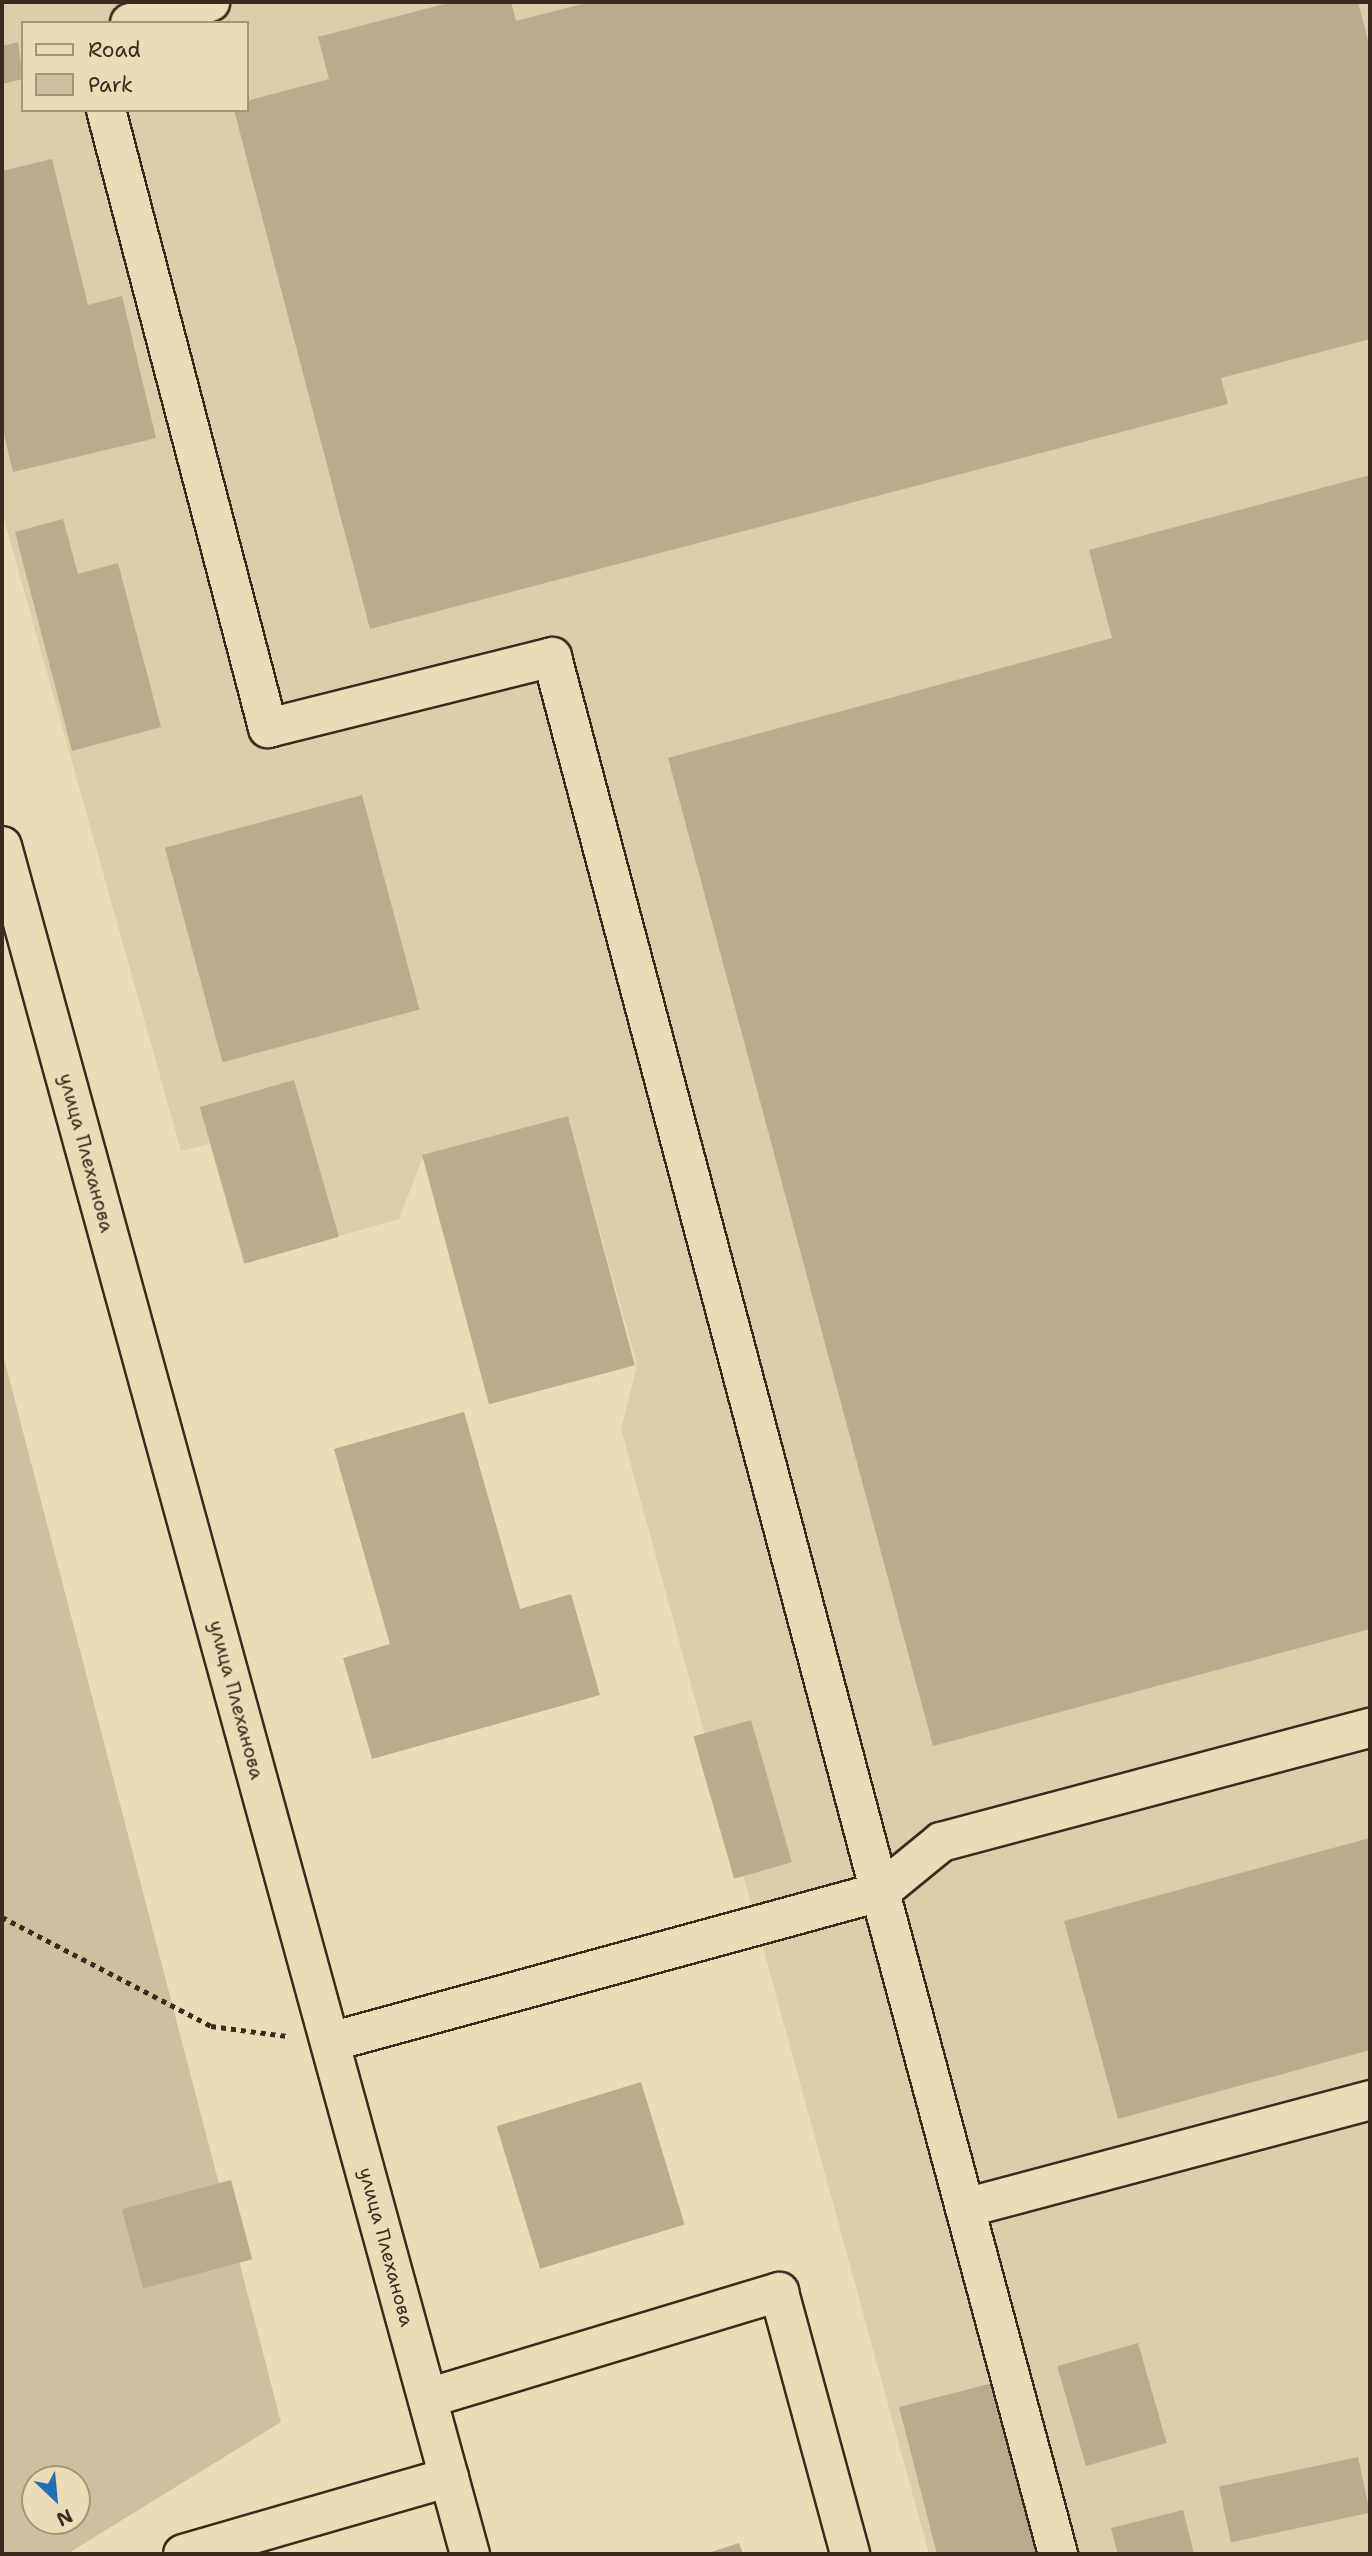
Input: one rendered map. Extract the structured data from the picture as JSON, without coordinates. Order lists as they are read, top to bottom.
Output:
{
  "streets": {
    "main road": ["улица Плеханова"]
  },
  "legend": ["Road", "Park"],
  "north": "bottom right"
}
